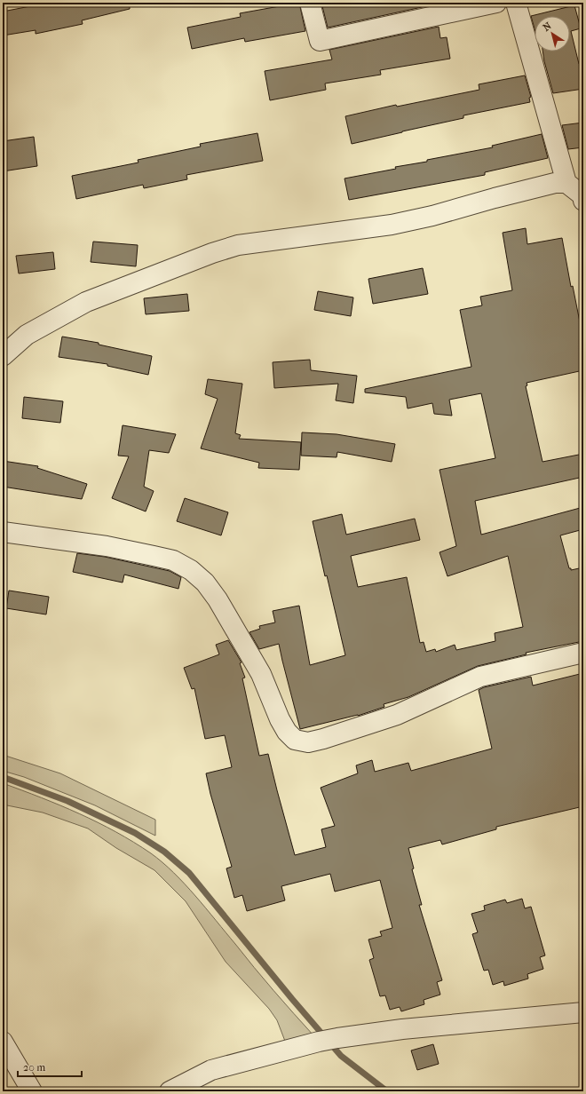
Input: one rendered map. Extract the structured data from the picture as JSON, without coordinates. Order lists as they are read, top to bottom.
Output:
{
  "scale_bar": "20 m",
  "north": "top left"
}
